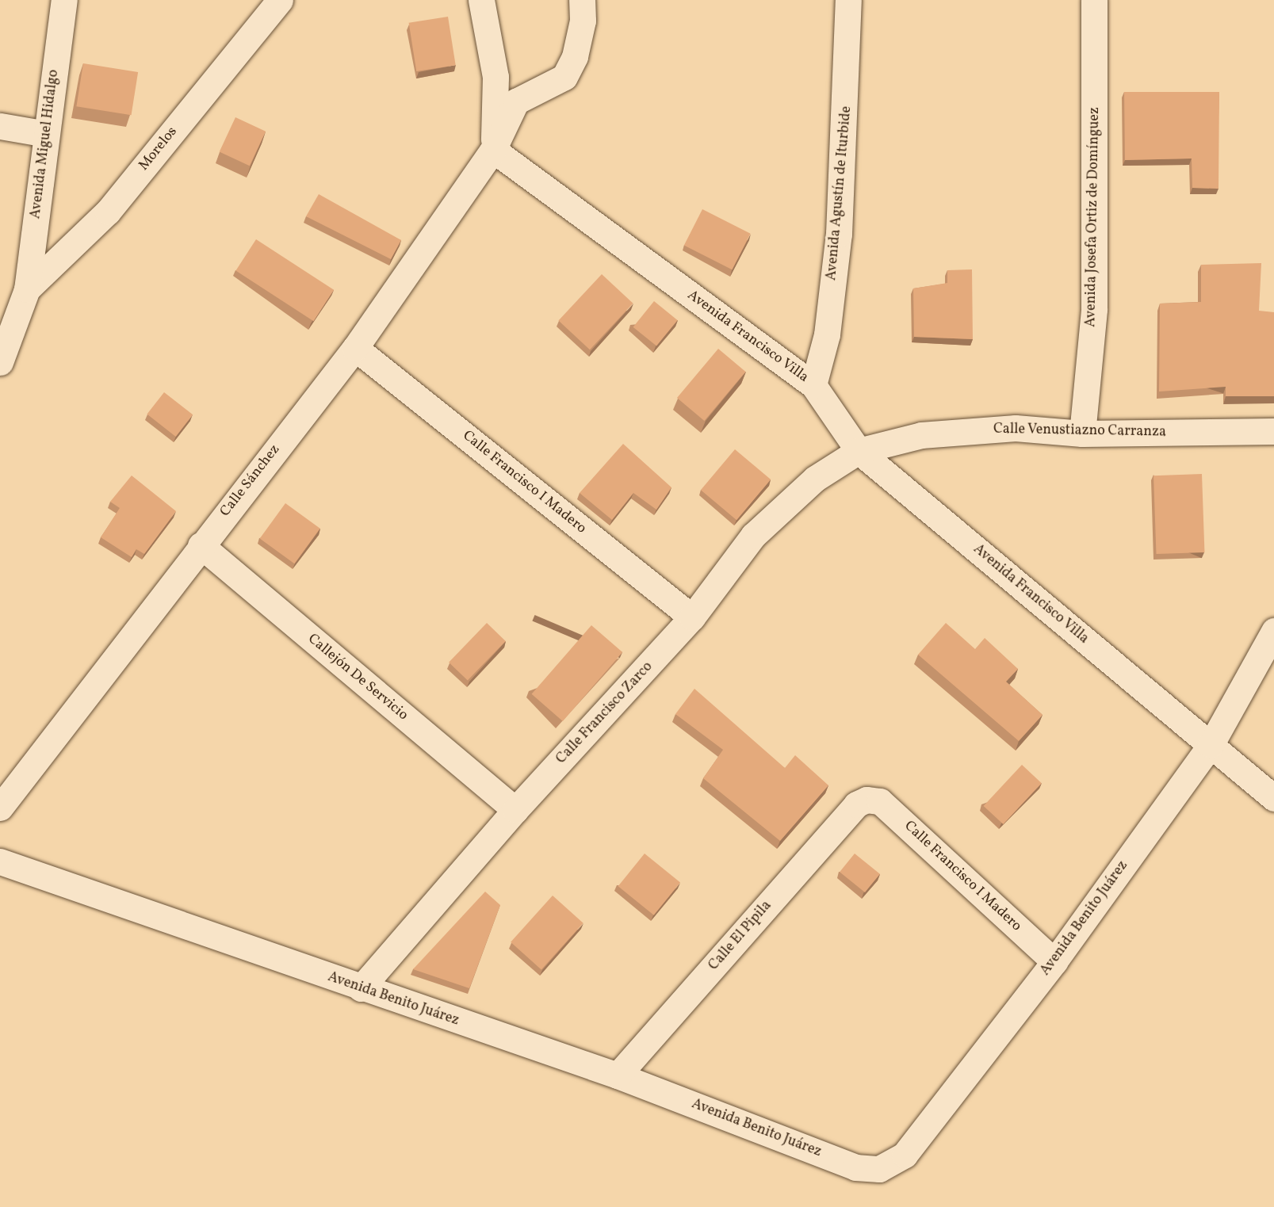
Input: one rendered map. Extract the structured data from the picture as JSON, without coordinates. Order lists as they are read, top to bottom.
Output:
{
  "streets": {
    "street": [
      "Avenida Miguel Hidalgo",
      "Morelos",
      "Avenida Agustín de Iturbide",
      "Avenida Josefa Ortiz de Domínguez",
      "Avenida Francisco Villa",
      "Calle Venustiazno Carranza",
      "Calle Sánchez",
      "Calle Francisco I Madero",
      "Callejón De Servicio",
      "Calle Francisco Zarco",
      "Avenida Benito Juárez",
      "Calle El Pipila"
    ]
  },
  "crossings": [
    ["Avenida Miguel Hidalgo", "Morelos"],
    ["Avenida Agustín de Iturbide", "Avenida Francisco Villa"],
    ["Avenida Josefa Ortiz de Domínguez", "Calle Venustiazno Carranza"],
    ["Avenida Francisco Villa", "Calle Venustiazno Carranza"],
    ["Avenida Francisco Villa", "Calle Sánchez"],
    ["Avenida Francisco Villa", "Calle Francisco Zarco"],
    ["Avenida Francisco Villa", "Avenida Benito Juárez"],
    ["Calle Venustiazno Carranza", "Calle Francisco Zarco"],
    ["Calle Sánchez", "Calle Francisco I Madero"],
    ["Calle Sánchez", "Callejón De Servicio"],
    ["Calle Francisco I Madero", "Calle Francisco Zarco"],
    ["Calle Francisco I Madero", "Avenida Benito Juárez"],
    ["Calle Francisco I Madero", "Calle El Pipila"],
    ["Callejón De Servicio", "Calle Francisco Zarco"],
    ["Calle Francisco Zarco", "Avenida Benito Juárez"],
    ["Avenida Benito Juárez", "Calle El Pipila"]
  ]
}
